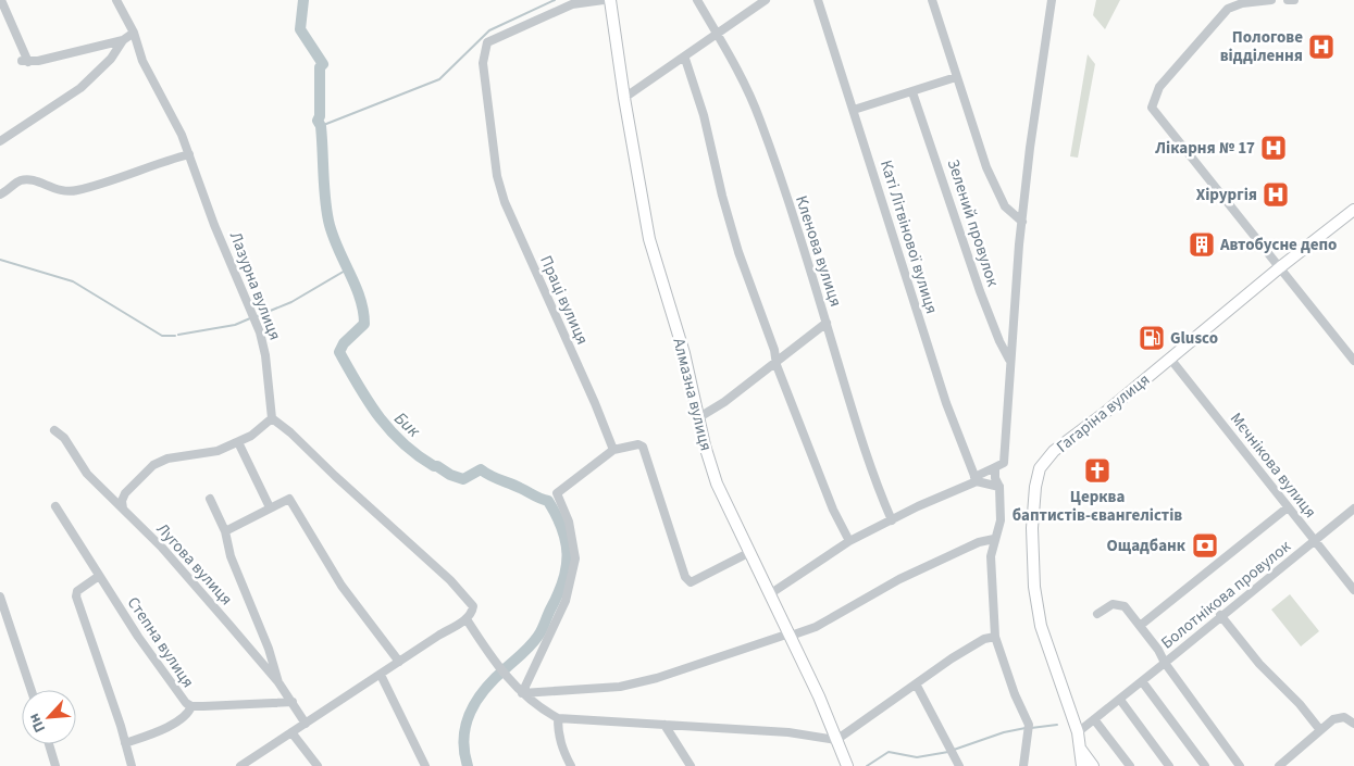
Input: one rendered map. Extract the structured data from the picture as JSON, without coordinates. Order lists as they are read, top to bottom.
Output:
{
  "streets": {
    "main road": ["Алмазна вулиця", "Гагаріна вулиця"],
    "street": [
      "Зелений провулок",
      "Каті Літвінової вулиця",
      "Кленова вулиця",
      "Лазурна вулиця",
      "Праці вулиця",
      "Мєчнікова вулиця",
      "Лугова вулиця",
      "Болотнікова провулок",
      "Степна вулиця"
    ]
  },
  "crossings": [
    ["Гагаріна вулиця", "Мєчнікова вулиця"],
    ["Мєчнікова вулиця", "Болотнікова провулок"],
    ["Лугова вулиця", "Степна вулиця"]
  ],
  "water": ["Бик"],
  "places": {
    "hospital": ["Пологове відділення", "Лікарня № 17", "Хірургія"],
    "building": ["Автобусне депо"],
    "fuel station": ["Glusco"],
    "church": ["Церква баптистів-євангелістів"],
    "bank": ["Ощадбанк"]
  },
  "north": "bottom left"
}
